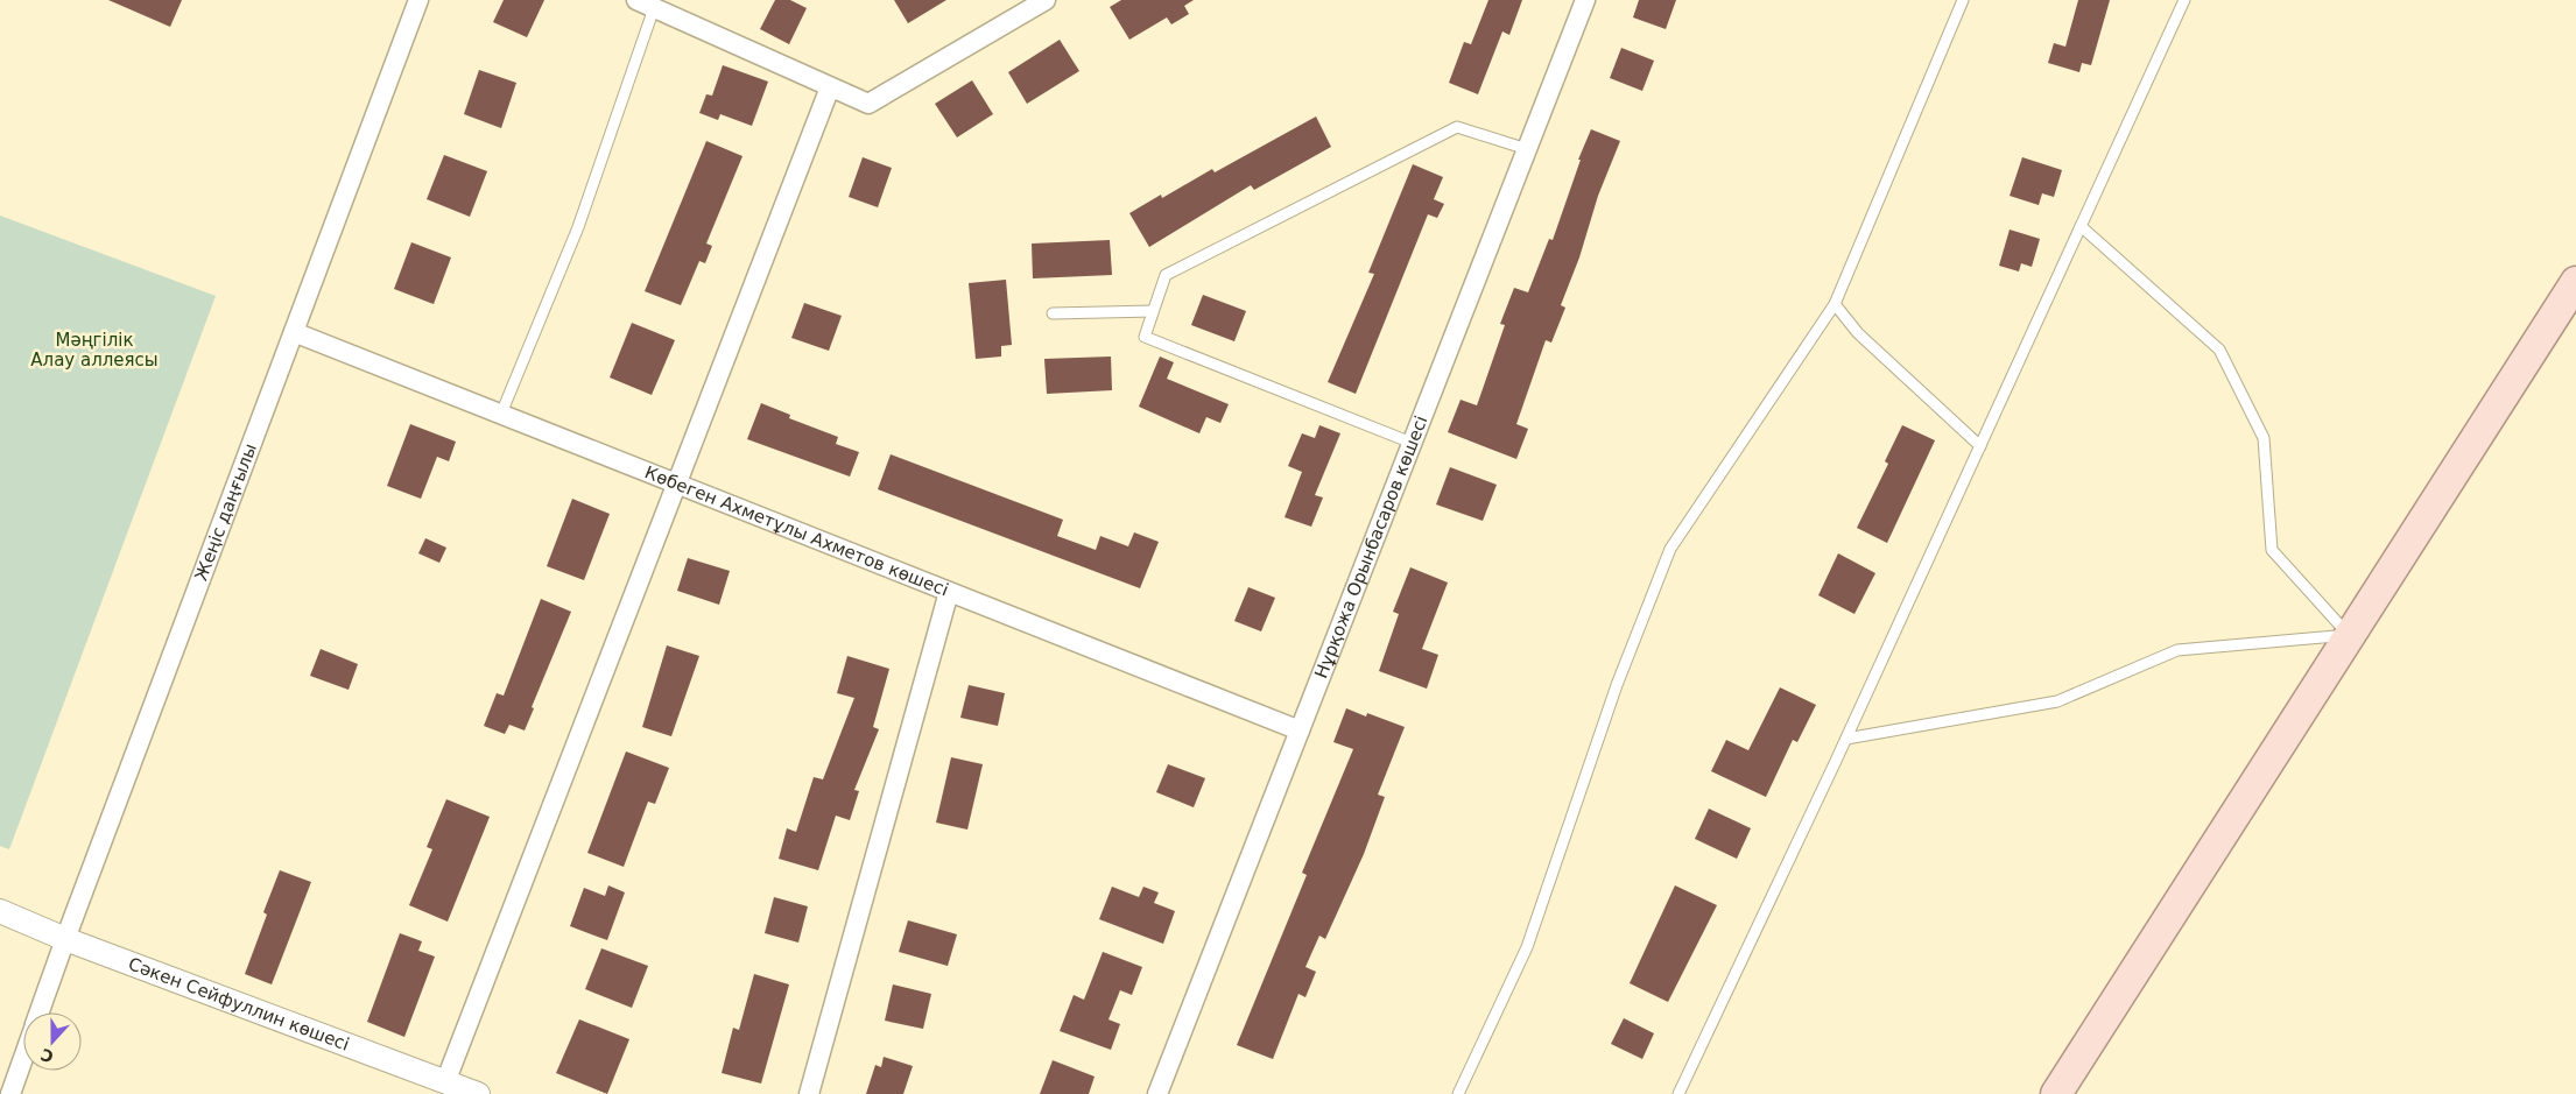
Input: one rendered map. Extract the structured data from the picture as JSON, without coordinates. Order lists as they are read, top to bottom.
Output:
{
  "streets": {
    "street": [
      "Жеңіс даңғылы",
      "Көбеген Ахметұлы Ахметов көшесі",
      "Нұрқожа Орынбасаров көшесі",
      "Сәкен Сейфуллин көшесі"
    ]
  },
  "crossings": [
    ["Жеңіс даңғылы", "Көбеген Ахметұлы Ахметов көшесі"],
    ["Жеңіс даңғылы", "Сәкен Сейфуллин көшесі"],
    ["Көбеген Ахметұлы Ахметов көшесі", "Нұрқожа Орынбасаров көшесі"]
  ],
  "parks": ["Мәңгілік Алау аллеясы"],
  "north": "bottom"
}
